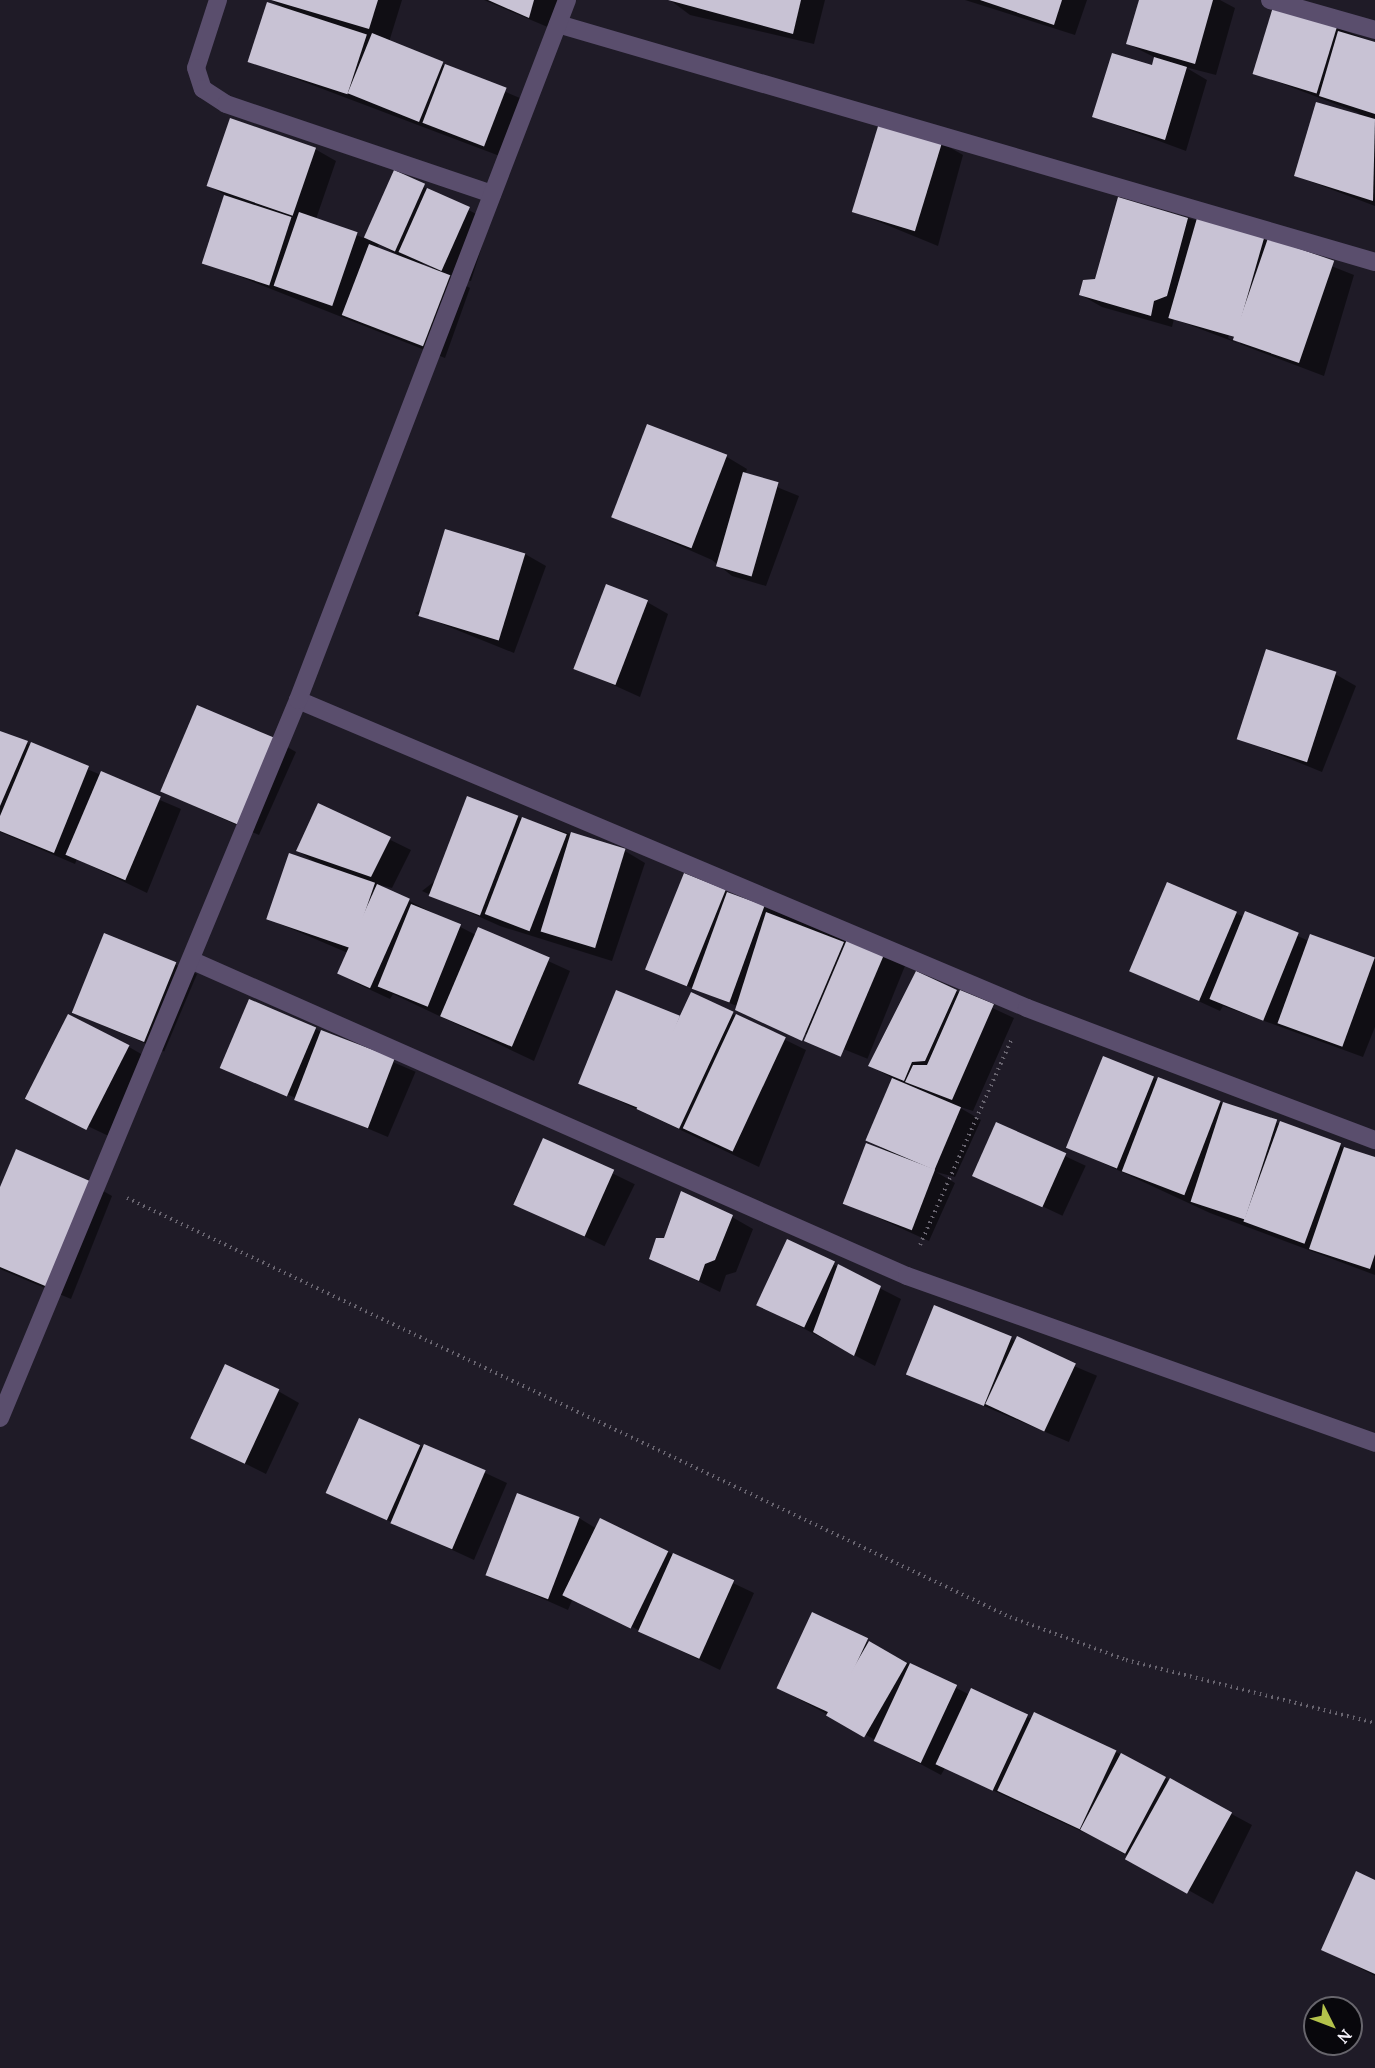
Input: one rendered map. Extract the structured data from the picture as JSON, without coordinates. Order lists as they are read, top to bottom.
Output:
{
  "north": "bottom right"
}
